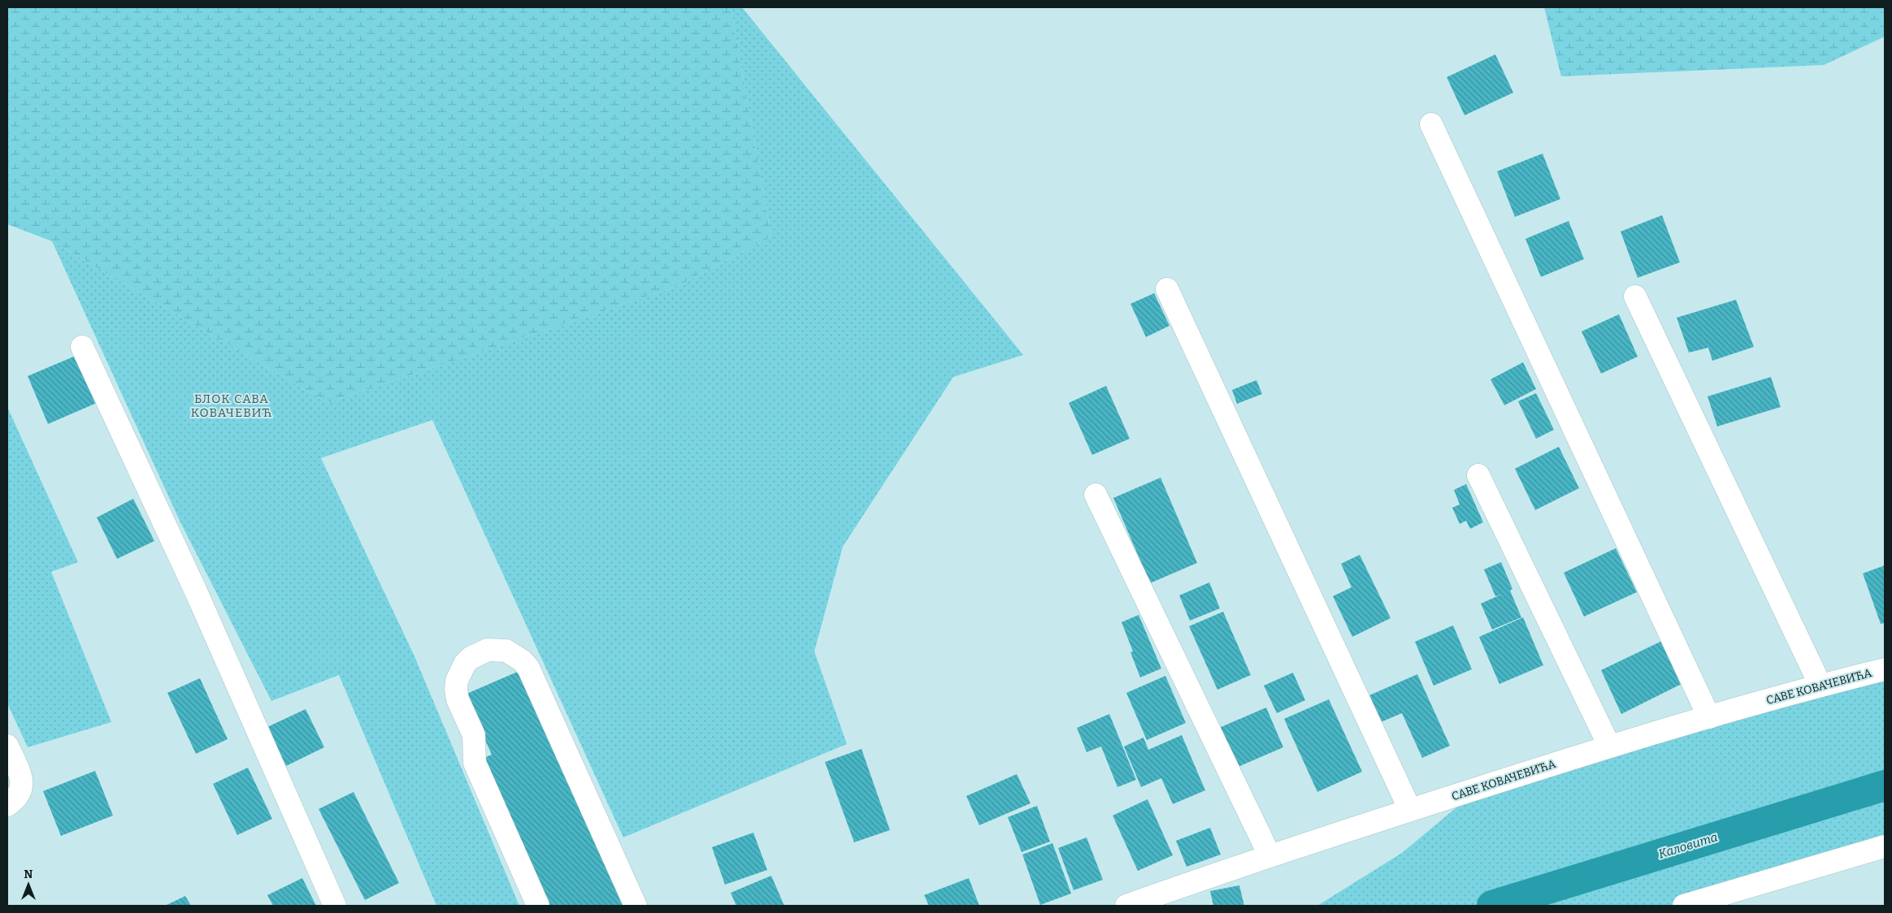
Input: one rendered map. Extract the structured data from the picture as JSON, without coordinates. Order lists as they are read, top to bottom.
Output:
{
  "streets": {
    "street": ["САВЕ КОВАЧЕВИЋА"]
  },
  "districts": ["БЛОК САВА КОВАЧЕВИЋ"],
  "water": ["Каловита"],
  "north": "top"
}
